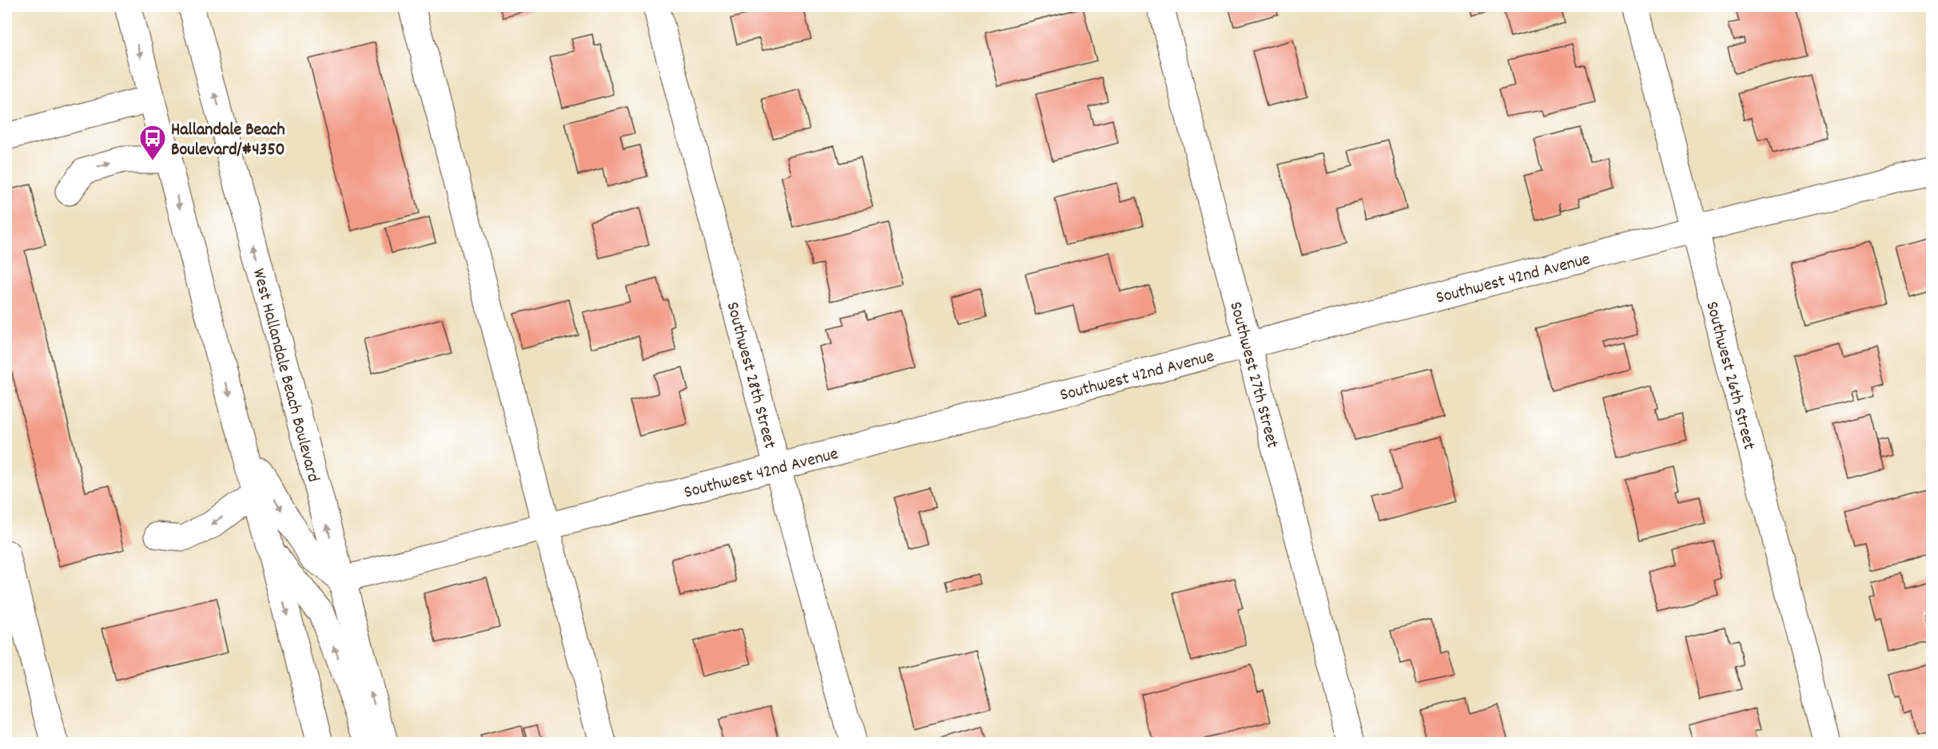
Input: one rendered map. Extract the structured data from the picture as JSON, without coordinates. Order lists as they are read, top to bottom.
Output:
{
  "streets": {
    "street": [
      "Southwest 42nd Avenue",
      "West Hallandale Beach Boulevard",
      "Southwest 28th Street",
      "Southwest 27th Street",
      "Southwest 26th Street"
    ]
  },
  "crossings": [
    ["Southwest 42nd Avenue", "West Hallandale Beach Boulevard"],
    ["Southwest 42nd Avenue", "Southwest 28th Street"],
    ["Southwest 42nd Avenue", "Southwest 27th Street"],
    ["Southwest 42nd Avenue", "Southwest 26th Street"]
  ],
  "places": {
    "bus stop": ["Hallandale Beach Boulevard/#4350"]
  }
}
